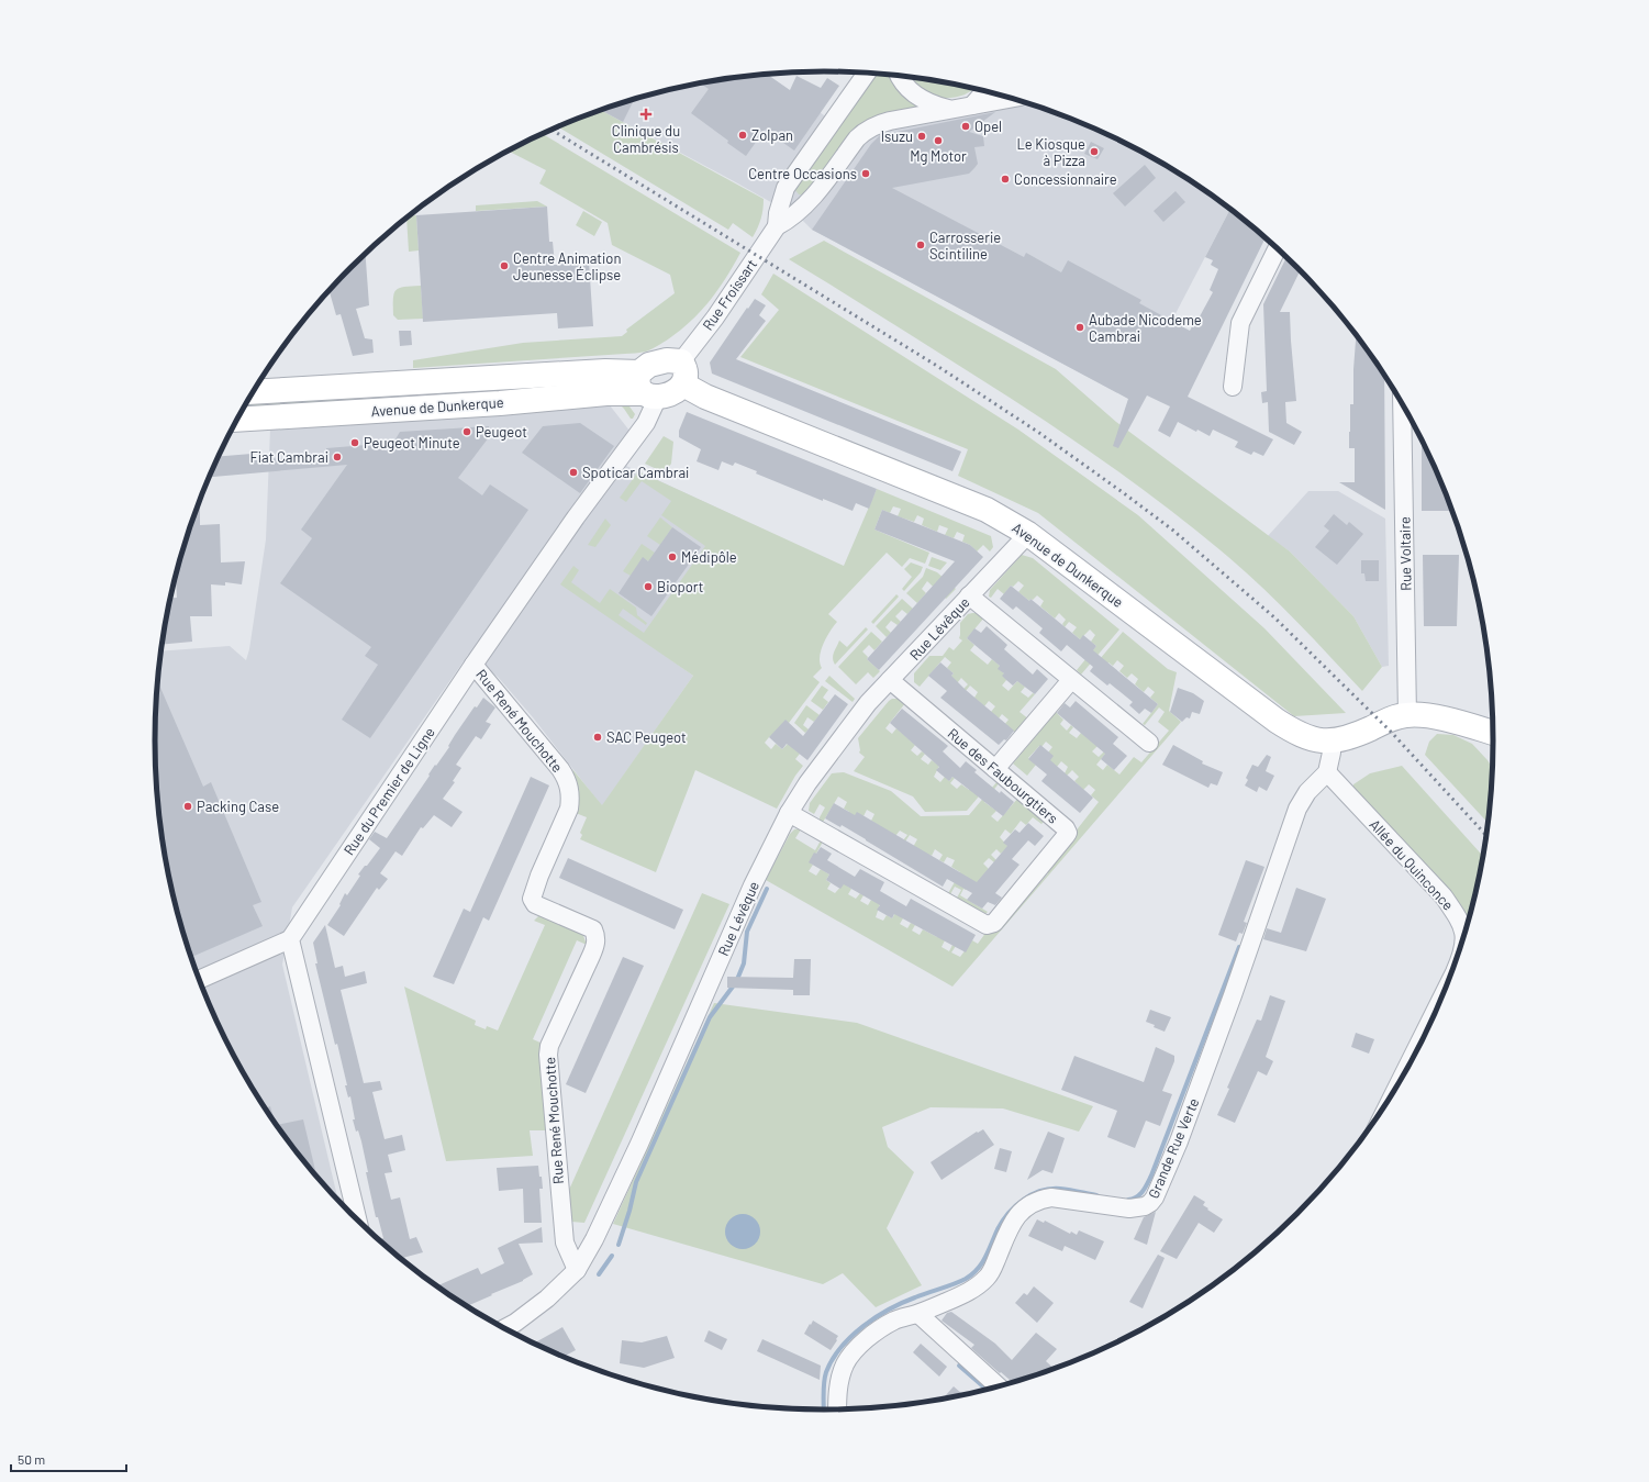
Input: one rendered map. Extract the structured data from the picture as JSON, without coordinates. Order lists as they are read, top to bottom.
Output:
{
  "streets": {
    "main road": ["Avenue de Dunkerque"],
    "street": [
      "Rue Froissart",
      "Rue Voltaire",
      "Rue Lévêque",
      "Rue René Mouchotte",
      "Rue des Faubourgtiers",
      "Rue du Premier de Ligne",
      "Allée du Quinconce",
      "Grande Rue Verte"
    ]
  },
  "crossings": [
    ["Rue Froissart", "Avenue de Dunkerque"],
    ["Avenue de Dunkerque", "Rue Voltaire"],
    ["Avenue de Dunkerque", "Rue Lévêque"],
    ["Avenue de Dunkerque", "Rue du Premier de Ligne"],
    ["Rue Lévêque", "Rue René Mouchotte"],
    ["Rue Lévêque", "Rue des Faubourgtiers"],
    ["Rue René Mouchotte", "Rue du Premier de Ligne"],
    ["Allée du Quinconce", "Grande Rue Verte"]
  ],
  "places": {
    "health": ["Clinique du Cambrésis"],
    "other": [
      "Opel",
      "Zolpan",
      "Isuzu",
      "Mg Motor",
      "Le Kiosque à Pizza",
      "Centre Occasions",
      "Concessionnaire",
      "Carrosserie Scintiline",
      "Centre Animation Jeunesse Éclipse",
      "Aubade Nicodeme Cambrai",
      "Peugeot",
      "Peugeot Minute",
      "Fiat Cambrai",
      "Spoticar Cambrai",
      "Médipôle",
      "Bioport",
      "SAC Peugeot",
      "Packing Case"
    ]
  },
  "scale_bar": "50 m"
}
